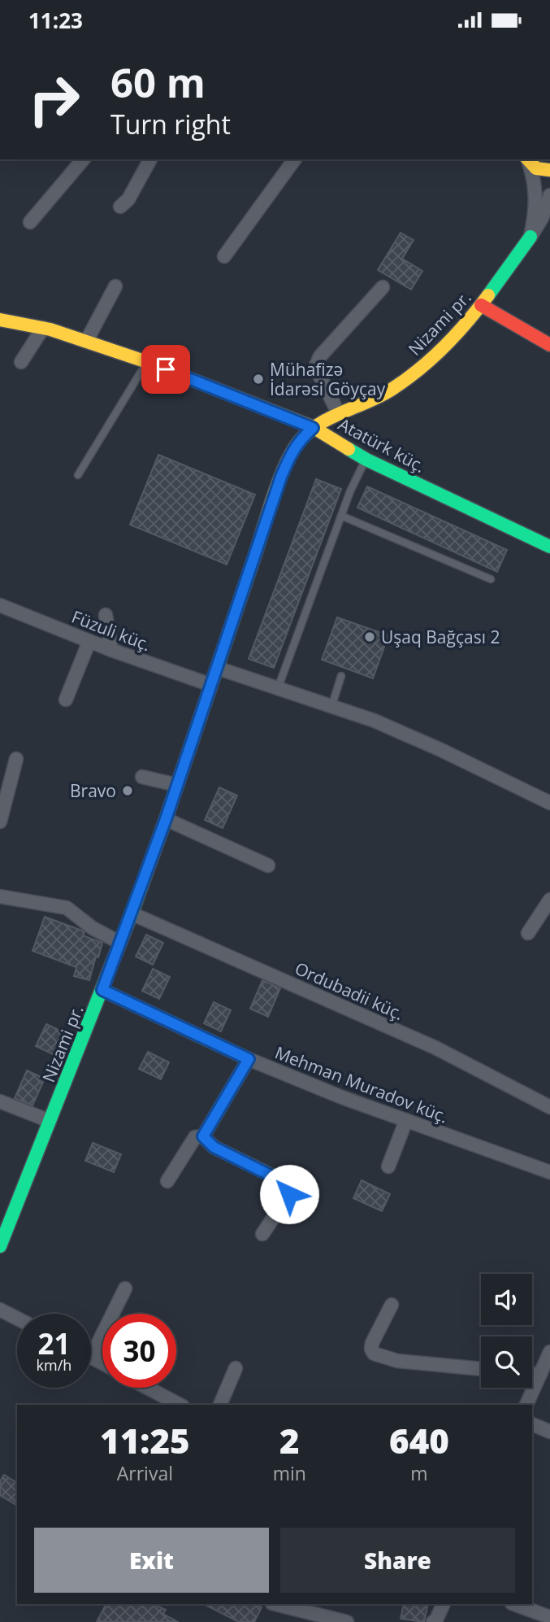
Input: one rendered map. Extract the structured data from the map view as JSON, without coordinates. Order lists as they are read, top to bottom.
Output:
{
  "streets": {
    "street": [
      "Nizami pr.",
      "Atatürk küç.",
      "Füzuli küç.",
      "Ordubadii küç.",
      "Mehman Muradov küç."
    ]
  },
  "crossings": [
    ["Nizami pr.", "Atatürk küç."],
    ["Nizami pr.", "Füzuli küç."],
    ["Nizami pr.", "Ordubadii küç."],
    ["Nizami pr.", "Mehman Muradov küç."]
  ],
  "places": ["Mühafizə İdarəsi Göyçay", "Uşaq Bağçası 2", "Bravo"],
  "page": {
    "status": "11:23",
    "turn": ["60 m", "Turn right"],
    "speed": "21 km/h",
    "limit": "30",
    "eta": [
      "11:25",
      "Arrival",
      "2",
      "min",
      "640",
      "m"
    ],
    "buttons": ["Exit", "Share"]
  }
}
